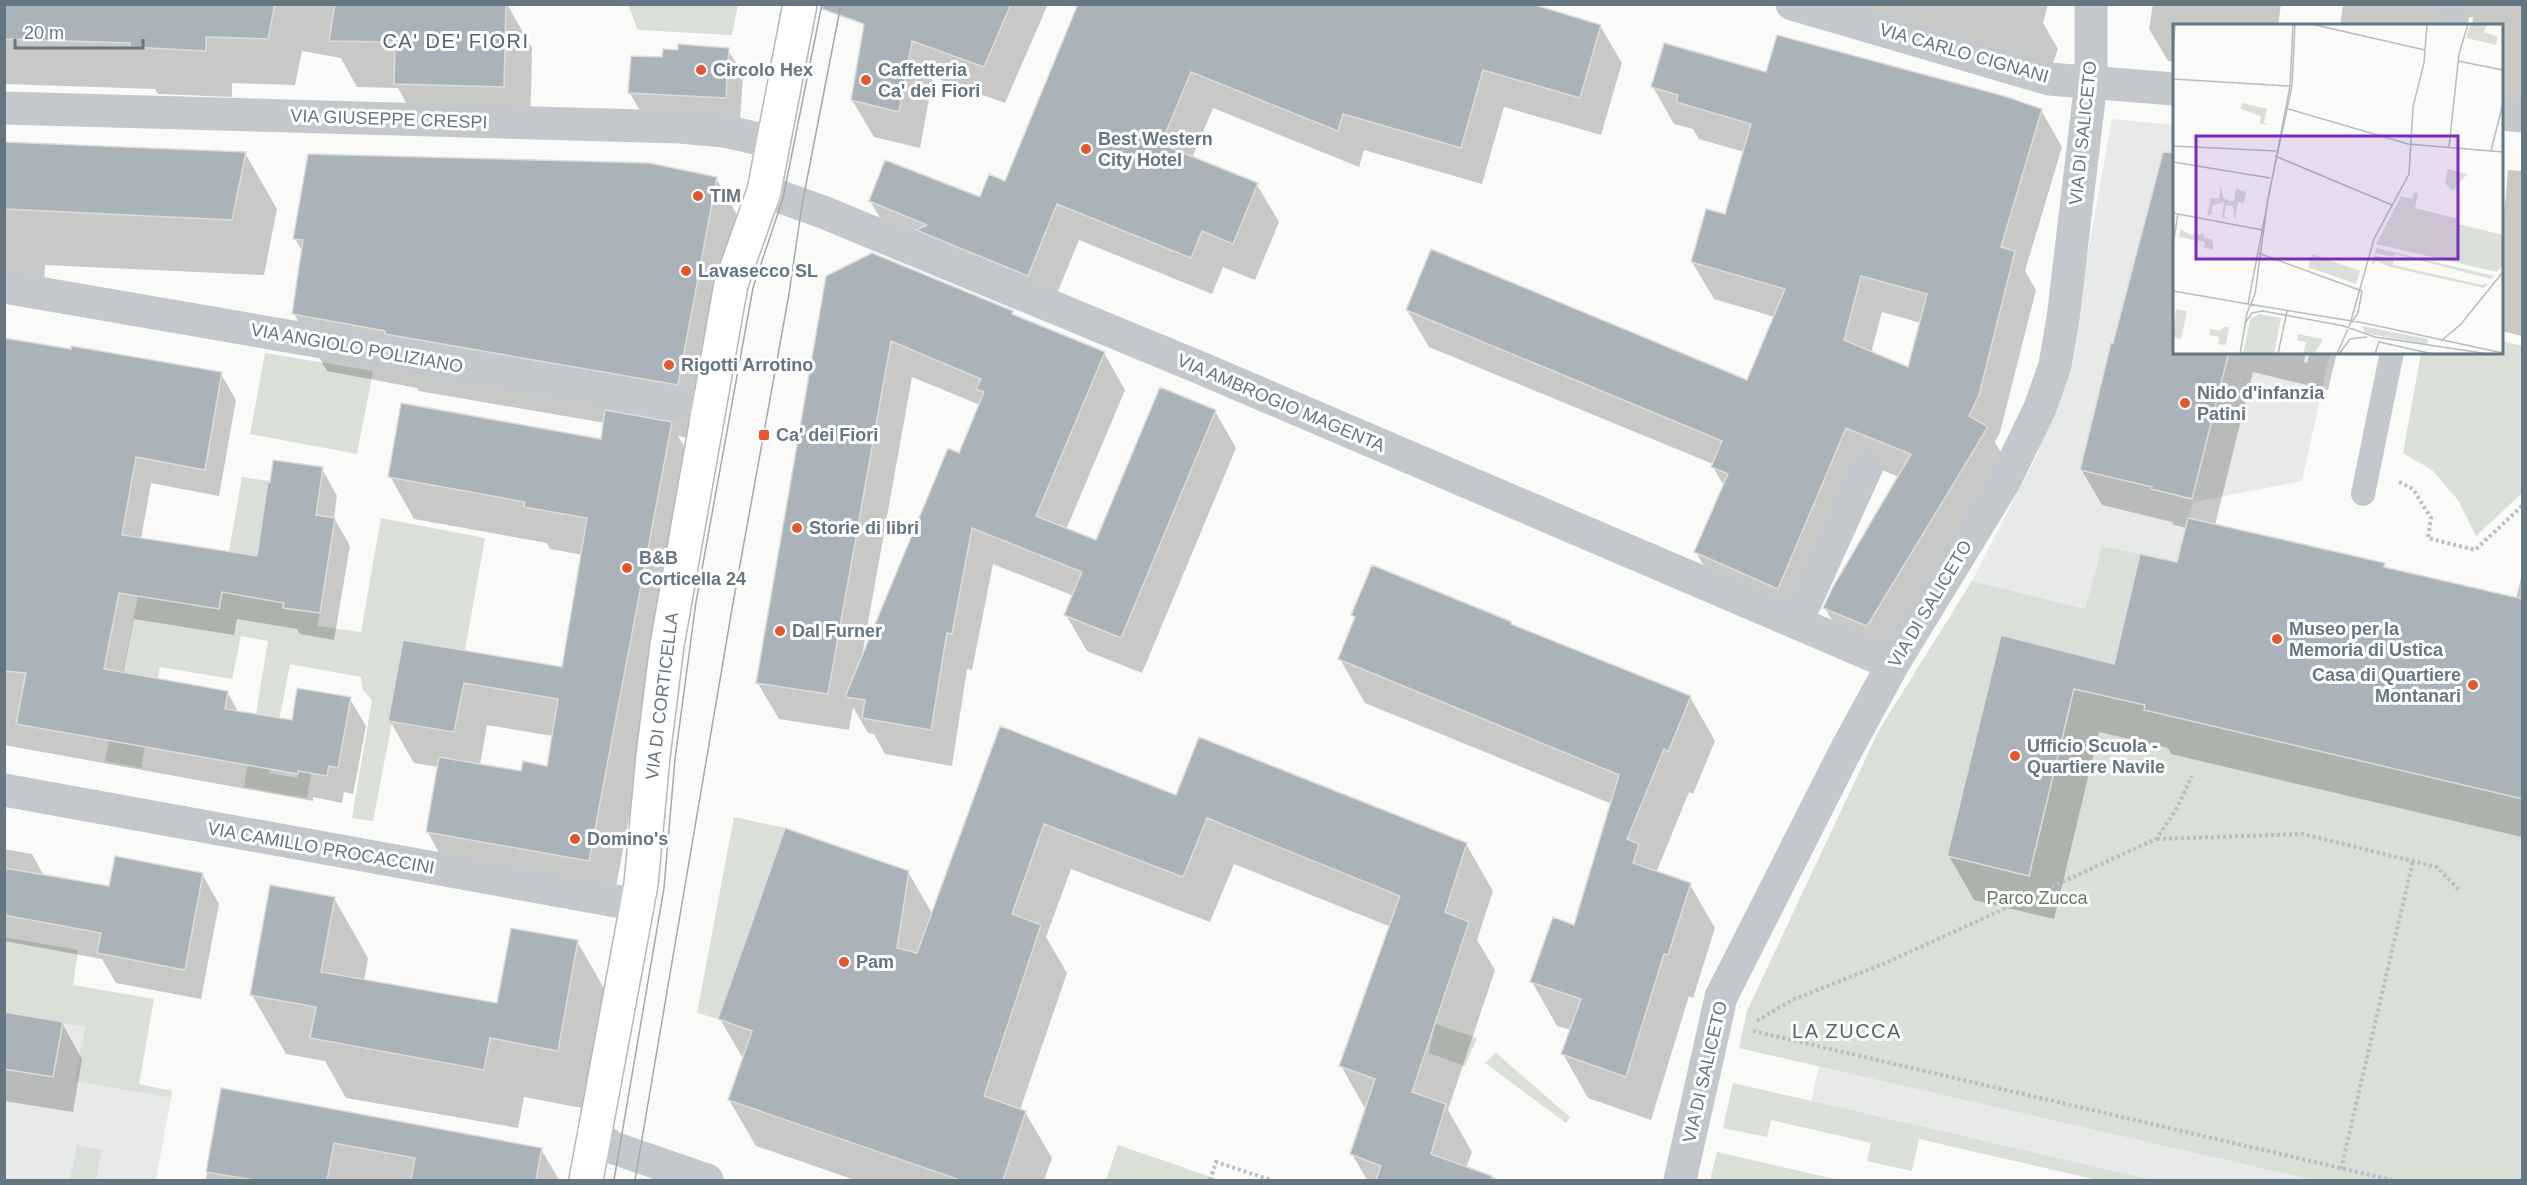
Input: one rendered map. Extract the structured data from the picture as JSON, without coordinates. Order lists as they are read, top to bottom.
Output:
{
  "streets": {
    "main road": ["VIA DI CORTICELLA"],
    "street": [
      "VIA CARLO CIGNANI",
      "VIA GIUSEPPE CRESPI",
      "VIA DI SALICETO",
      "VIA ANGIOLO POLIZIANO",
      "VIA AMBROGIO MAGENTA",
      "VIA CAMILLO PROCACCINI"
    ]
  },
  "crossings": [
    ["VIA CARLO CIGNANI", "VIA DI SALICETO"],
    ["VIA GIUSEPPE CRESPI", "VIA DI CORTICELLA"],
    ["VIA DI SALICETO", "VIA AMBROGIO MAGENTA"],
    ["VIA ANGIOLO POLIZIANO", "VIA DI CORTICELLA"],
    ["VIA AMBROGIO MAGENTA", "VIA DI CORTICELLA"],
    ["VIA DI CORTICELLA", "VIA CAMILLO PROCACCINI"]
  ],
  "districts": ["CA' DE' FIORI", "LA ZUCCA"],
  "parks": ["Parco Zucca"],
  "places": {
    "other": [
      "Circolo Hex",
      "Caffetteria Ca' dei Fiori",
      "Best Western City Hotel",
      "TIM",
      "Lavasecco SL",
      "Rigotti Arrotino",
      "Nido d'infanzia Patini",
      "Storie di libri",
      "B&B Corticella 24",
      "Dal Furner",
      "Museo per la Memoria di Ustica",
      "Casa di Quartiere Montanari",
      "Ufficio Scuola - Quartiere Navile",
      "Domino's",
      "Pam"
    ],
    "transit": ["Ca' dei Fiori"]
  },
  "scale_bar": "20 m"
}
